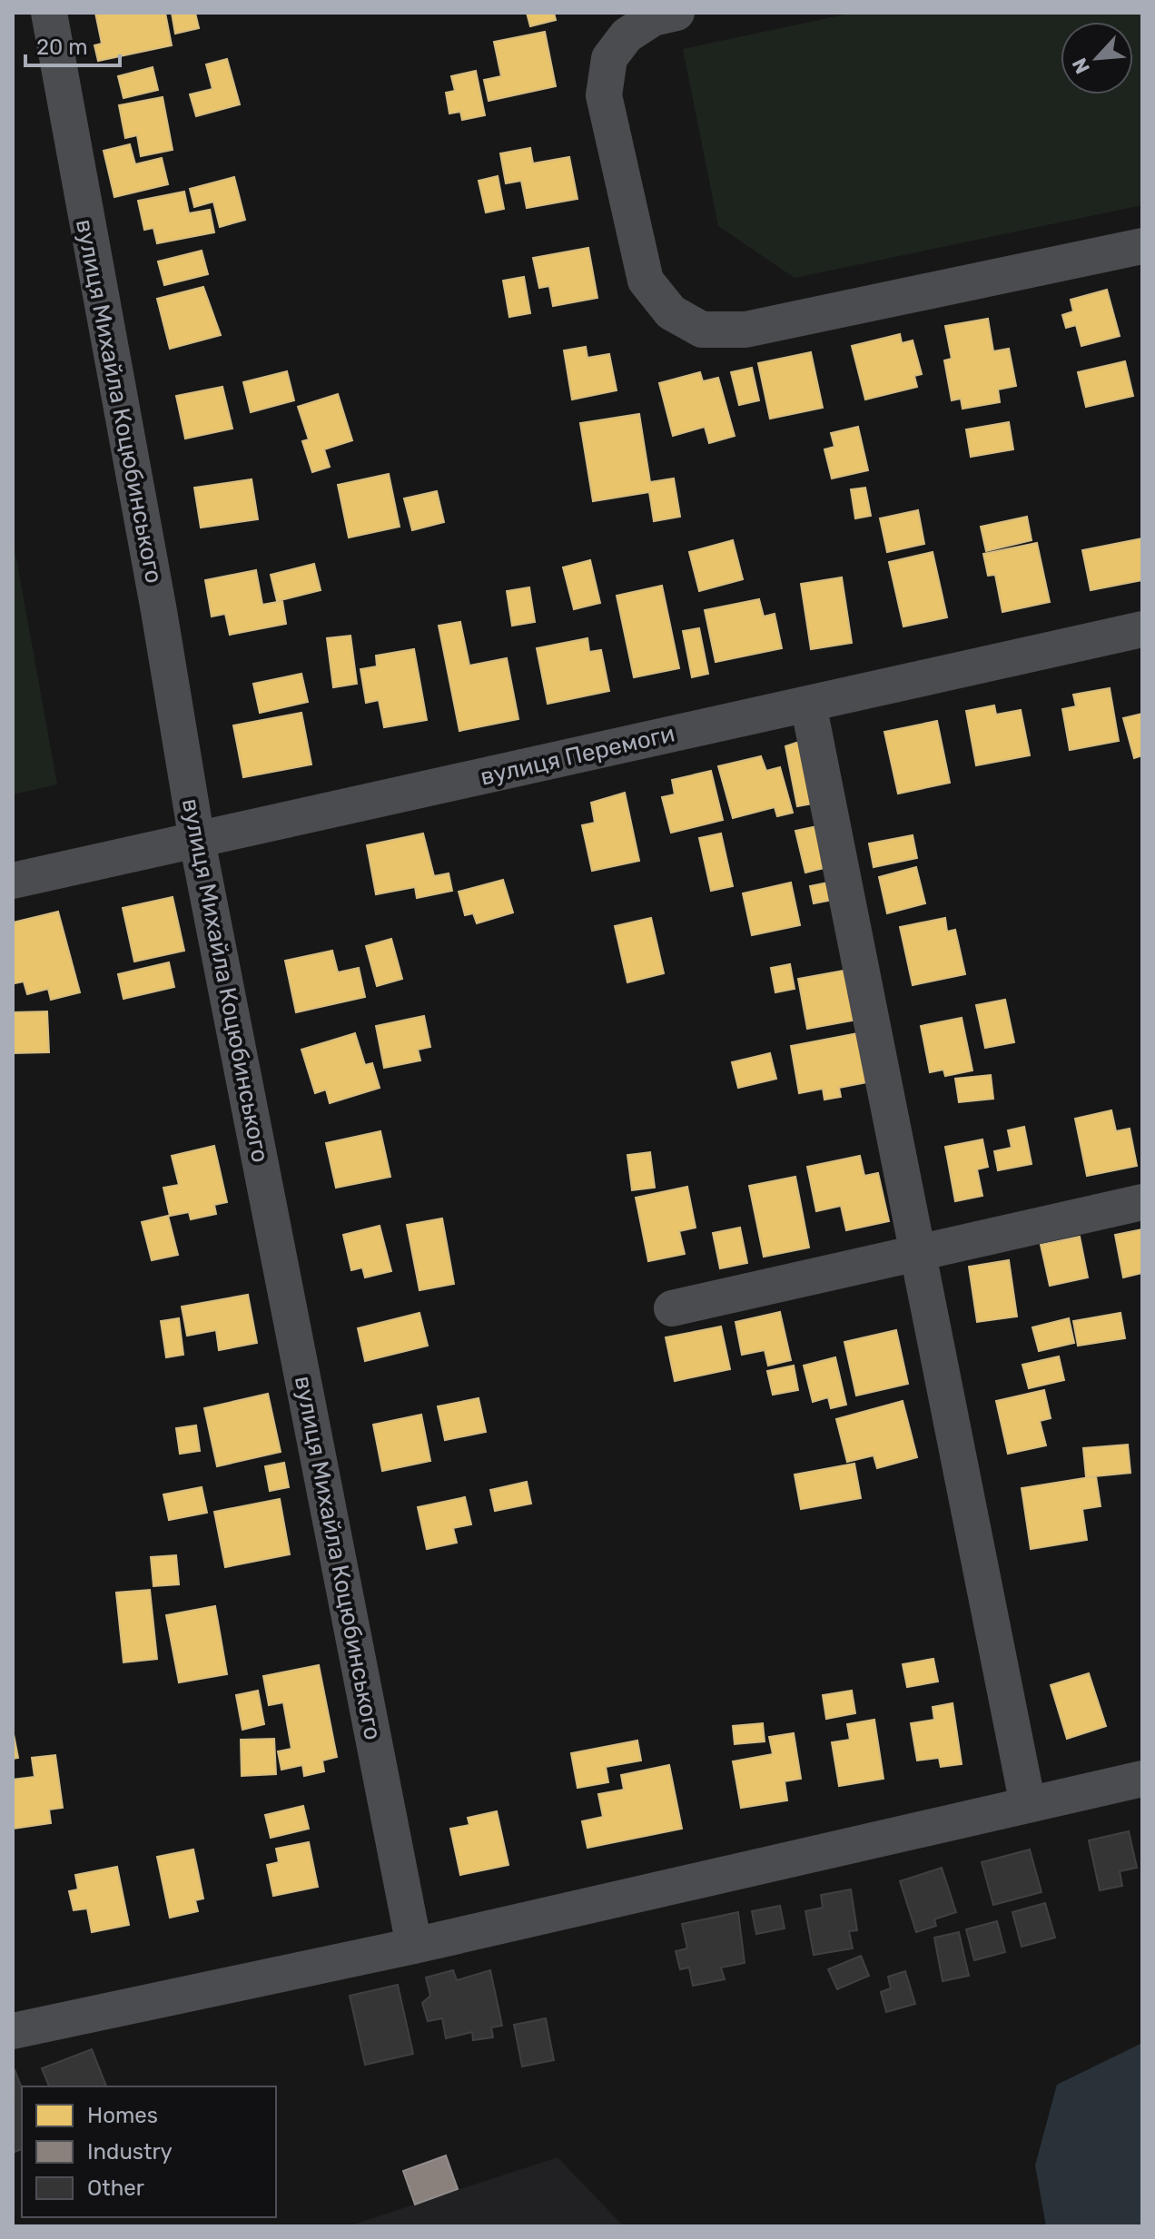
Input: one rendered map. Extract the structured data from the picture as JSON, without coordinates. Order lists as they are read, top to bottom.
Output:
{
  "streets": {
    "street": ["вулиця Михайла Коцюбинського", "вулиця Перемоги"]
  },
  "crossings": [
    ["вулиця Михайла Коцюбинського", "вулиця Перемоги"]
  ],
  "legend": ["Homes", "Industry", "Other"],
  "scale_bar": "20 m",
  "north": "bottom left"
}
